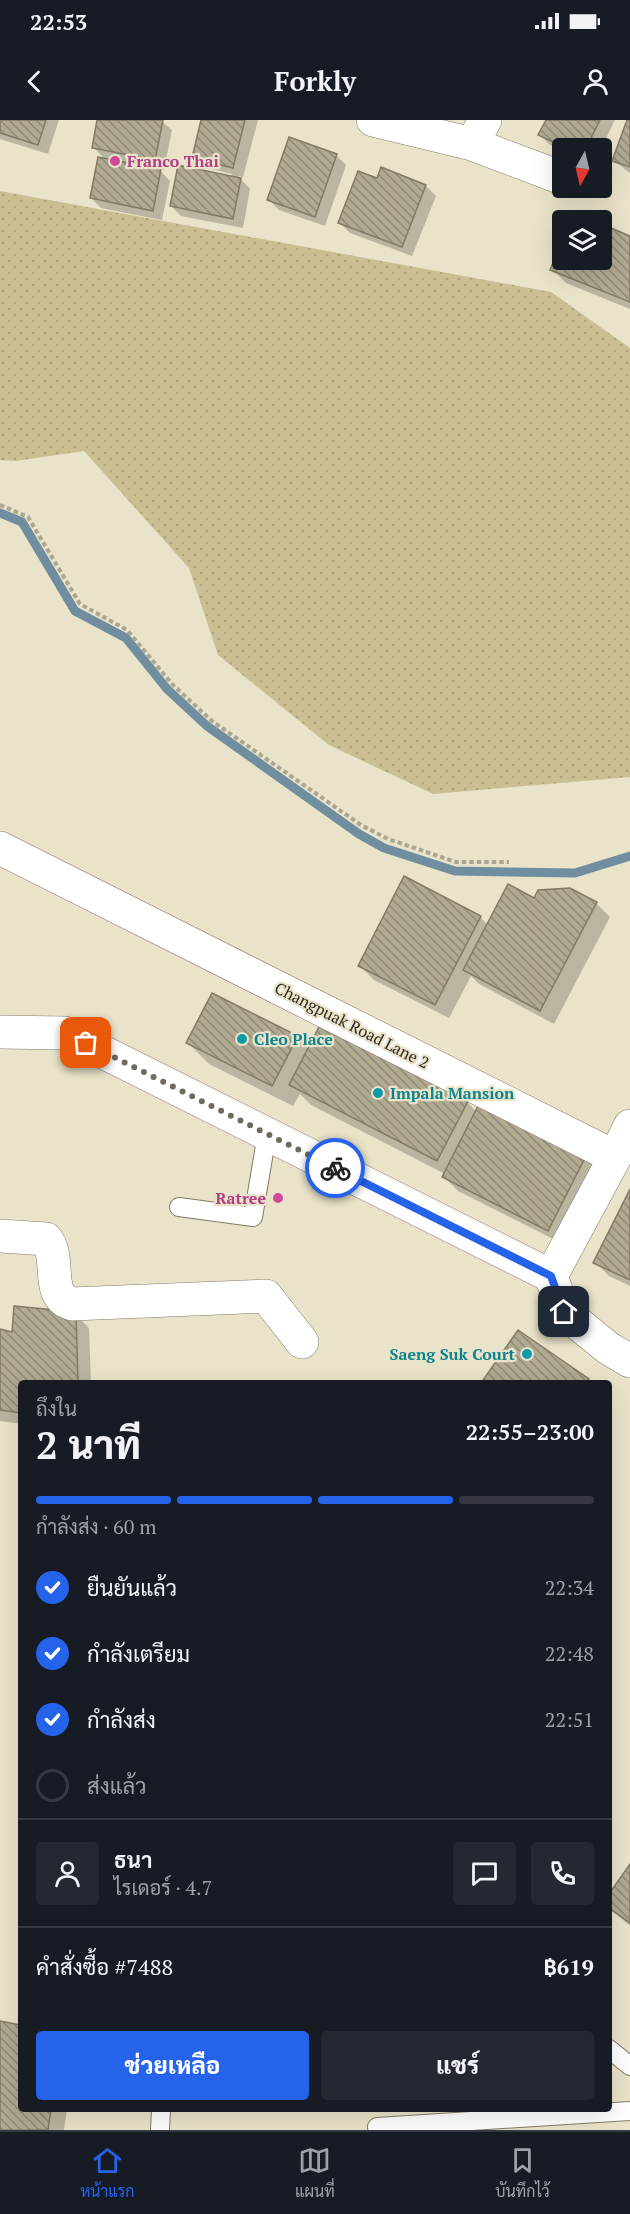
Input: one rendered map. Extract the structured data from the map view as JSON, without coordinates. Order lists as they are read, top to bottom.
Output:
{
  "streets": {
    "street": ["Changpuak Road Lane 2"]
  },
  "places": [
    "Franco Thai",
    "Cleo Place",
    "Impala Mansion",
    "Ratree",
    "Saeng Suk Court"
  ],
  "north": "bottom",
  "page": {
    "status": "22:53",
    "header": "Forkly",
    "heading": ["2 นาที", "ถึงใน", "22:55–23:00"],
    "panel": [
      "ธนา",
      "ไรเดอร์ · 4.7",
      "คำสั่งซื้อ #7488",
      "฿619"
    ],
    "bar": "กำลังส่ง · 60 m",
    "list": [
      ["ยืนยันแล้ว", "22:34"],
      ["กำลังเตรียม", "22:48"],
      ["กำลังส่ง", "22:51"],
      "ส่งแล้ว"
    ],
    "buttons": ["ช่วยเหลือ", "แชร์"],
    "tabs": ["หน้าแรก", "แผนที่", "บันทึกไว้"]
  }
}
